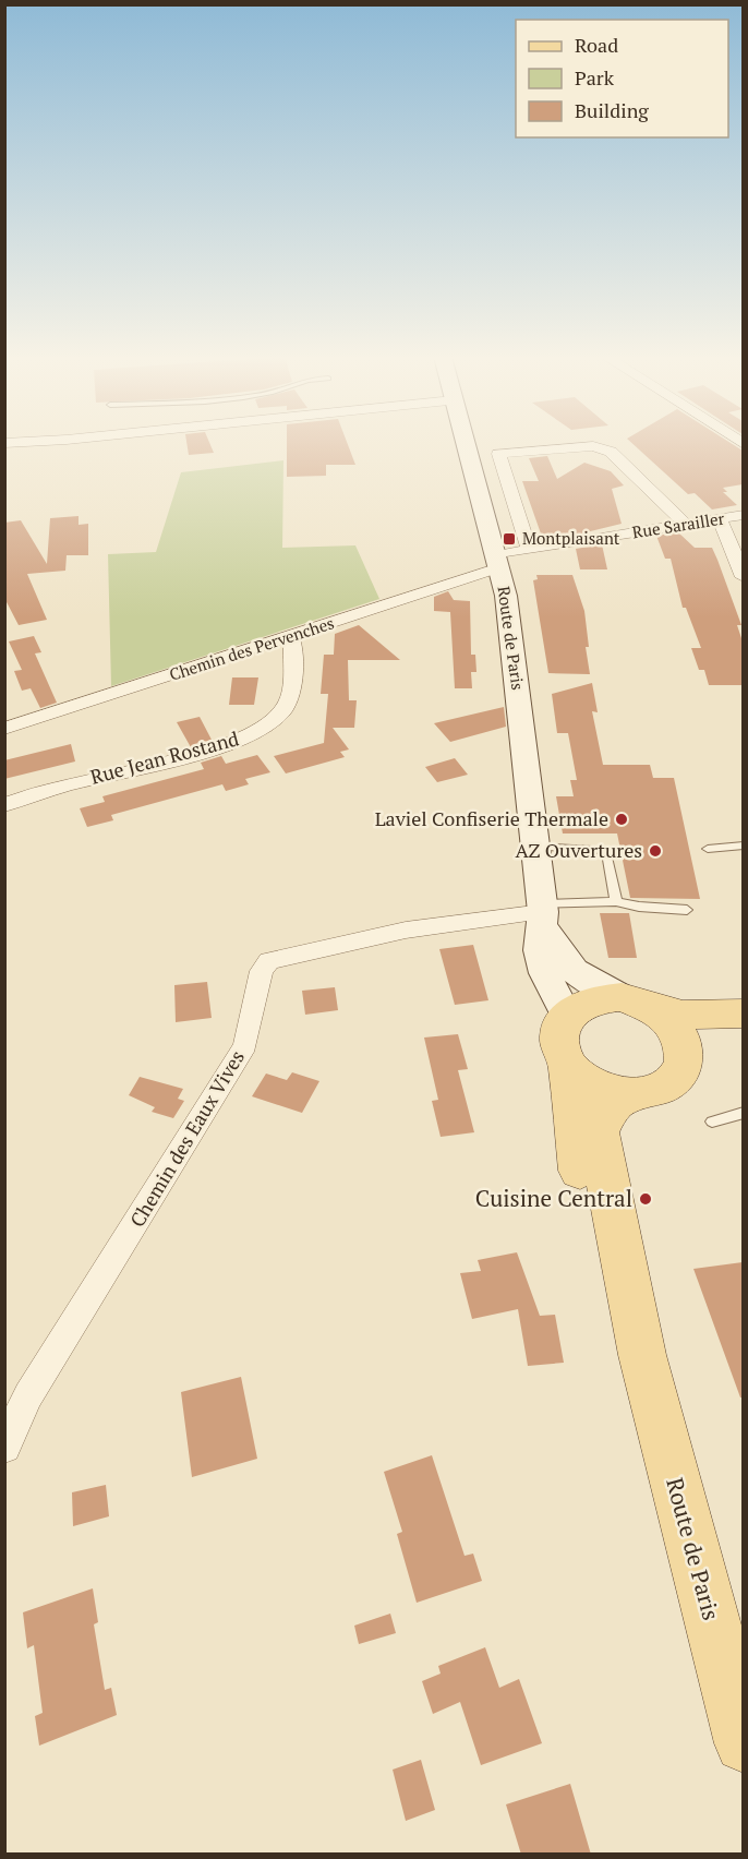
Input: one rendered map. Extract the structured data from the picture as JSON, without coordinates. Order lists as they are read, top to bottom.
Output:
{
  "streets": {
    "main road": ["Route de Paris"],
    "street": [
      "Rue Sarailler",
      "Chemin des Pervenches",
      "Rue Jean Rostand",
      "Chemin des Eaux Vives"
    ]
  },
  "crossings": [
    ["Rue Sarailler", "Route de Paris"],
    ["Rue Sarailler", "Chemin des Pervenches"],
    ["Route de Paris", "Chemin des Pervenches"],
    ["Route de Paris", "Chemin des Eaux Vives"],
    ["Chemin des Pervenches", "Rue Jean Rostand"]
  ],
  "places": {
    "transit": ["Montplaisant"],
    "other": ["Laviel Confiserie Thermale", "AZ Ouvertures", "Cuisine Central"]
  },
  "legend": ["Road", "Park", "Building"]
}
